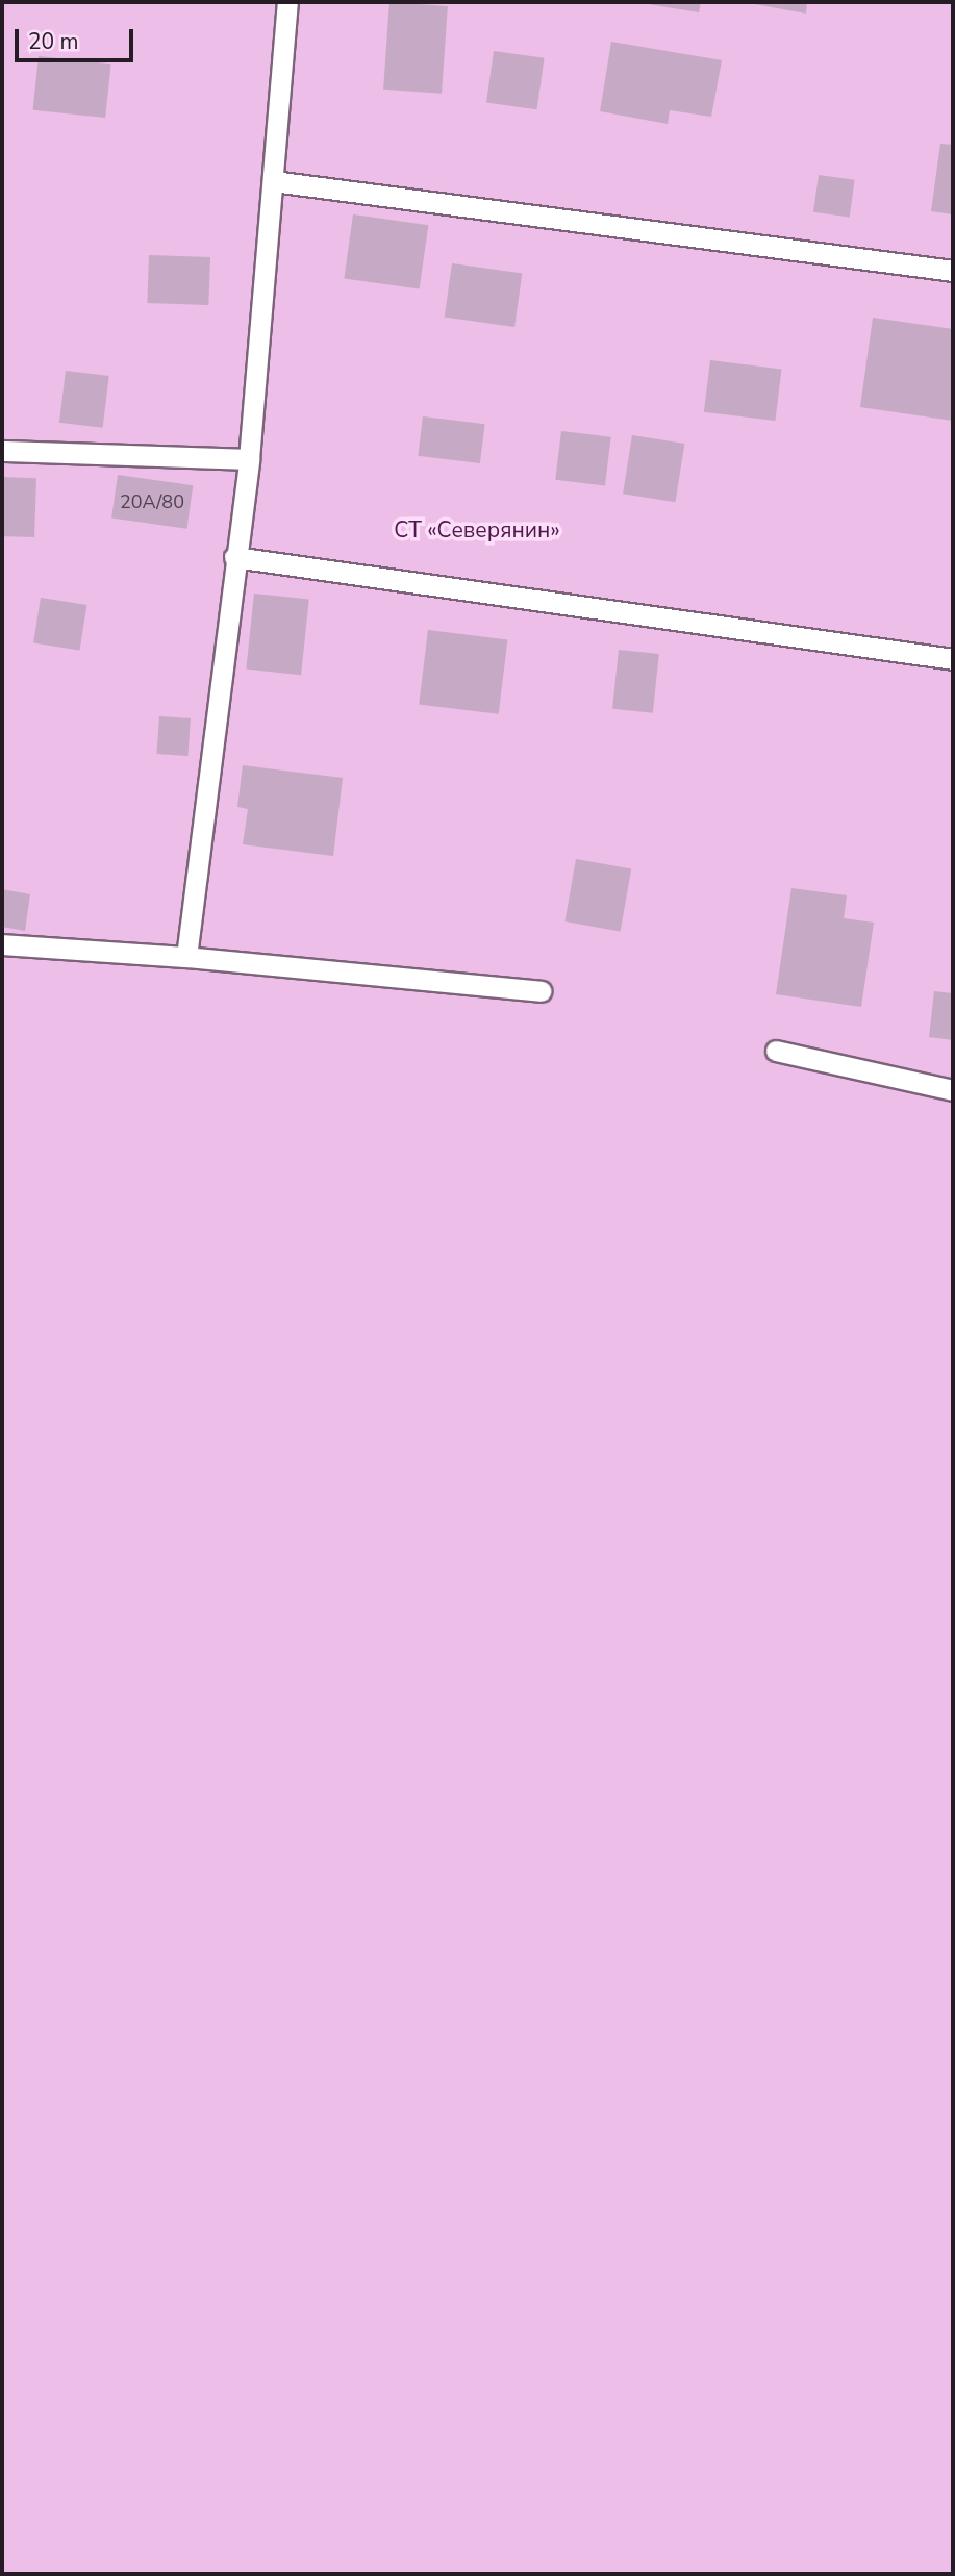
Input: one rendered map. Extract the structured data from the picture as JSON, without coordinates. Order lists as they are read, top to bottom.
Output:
{
  "parks": ["СТ «Северянин»"],
  "house_numbers": ["20А/80"],
  "scale_bar": "20 m"
}
